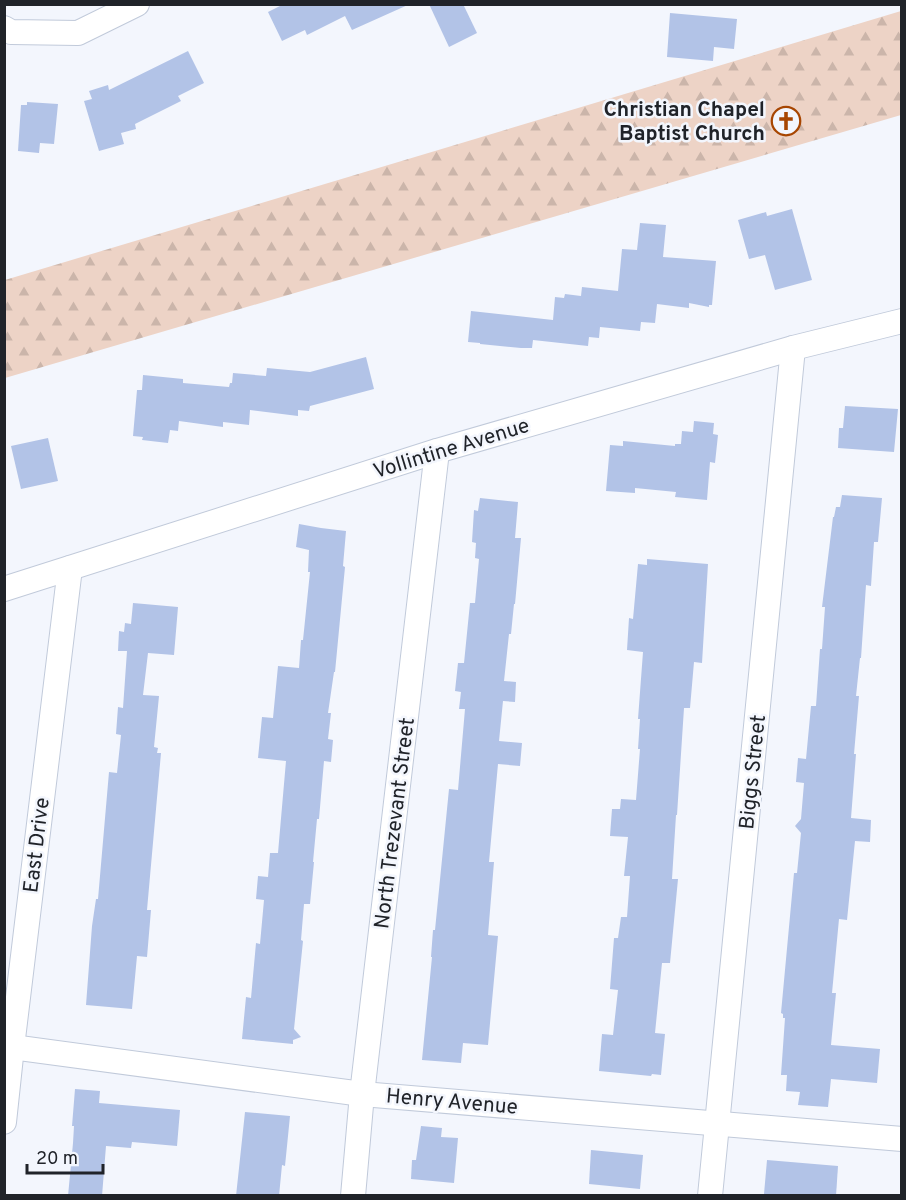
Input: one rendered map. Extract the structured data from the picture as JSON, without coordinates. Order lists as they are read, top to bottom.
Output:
{
  "streets": {
    "street": [
      "Vollintine Avenue",
      "Biggs Street",
      "North Trezevant Street",
      "East Drive",
      "Henry Avenue"
    ]
  },
  "crossings": [
    ["Vollintine Avenue", "Biggs Street"],
    ["Vollintine Avenue", "North Trezevant Street"],
    ["Vollintine Avenue", "East Drive"],
    ["Biggs Street", "Henry Avenue"],
    ["North Trezevant Street", "Henry Avenue"],
    ["East Drive", "Henry Avenue"]
  ],
  "places": {
    "church": ["Christian Chapel Baptist Church"]
  },
  "scale_bar": "20 m"
}
